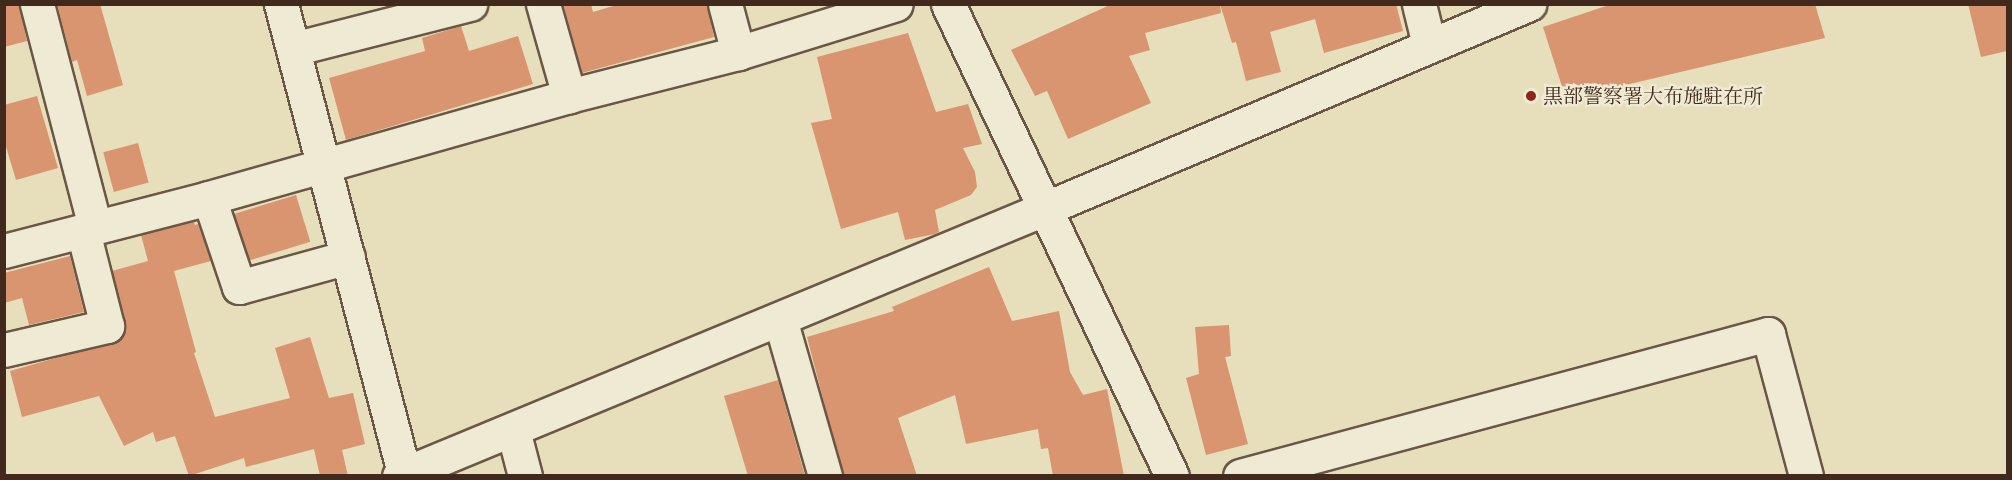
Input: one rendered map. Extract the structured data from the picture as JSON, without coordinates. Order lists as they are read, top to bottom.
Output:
{
  "places": ["黒部警察署大布施駐在所"]
}
